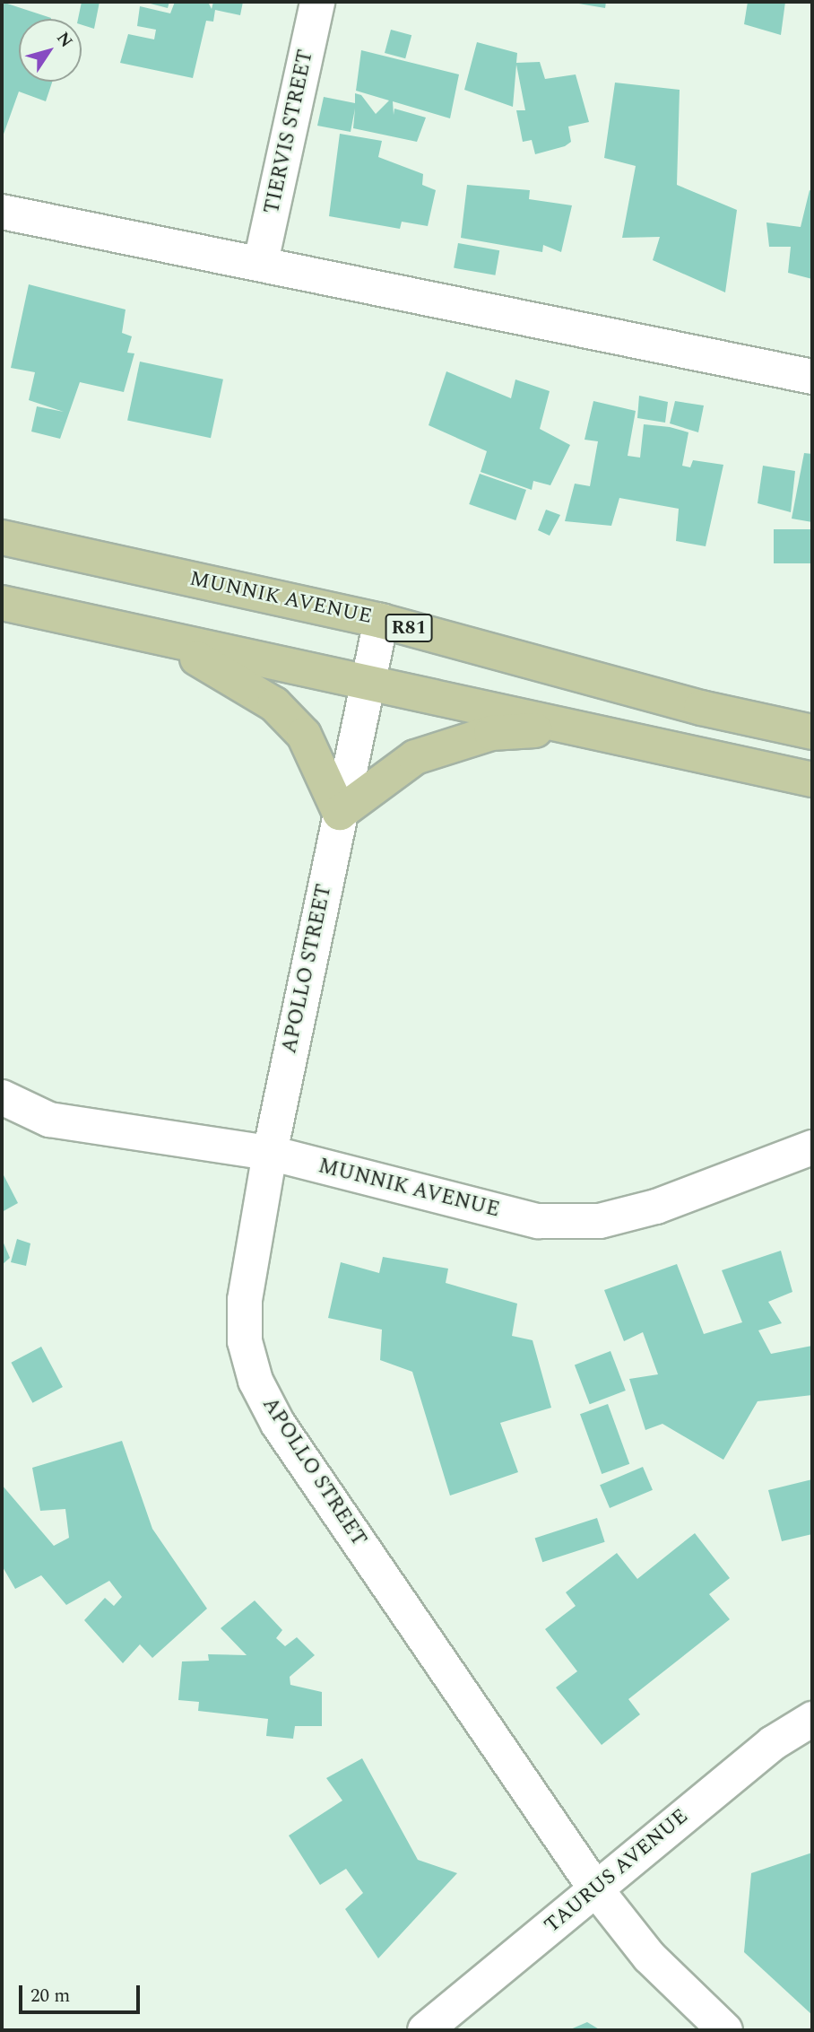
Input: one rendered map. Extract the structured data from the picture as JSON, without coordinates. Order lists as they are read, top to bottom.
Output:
{
  "streets": {
    "main road": ["MUNNIK AVENUE", "R81"],
    "street": ["TIERVIS STREET", "APOLLO STREET", "TAURUS AVENUE"]
  },
  "crossings": [
    ["MUNNIK AVENUE", "APOLLO STREET"],
    ["APOLLO STREET", "TAURUS AVENUE"]
  ],
  "scale_bar": "20 m",
  "north": "top right"
}
